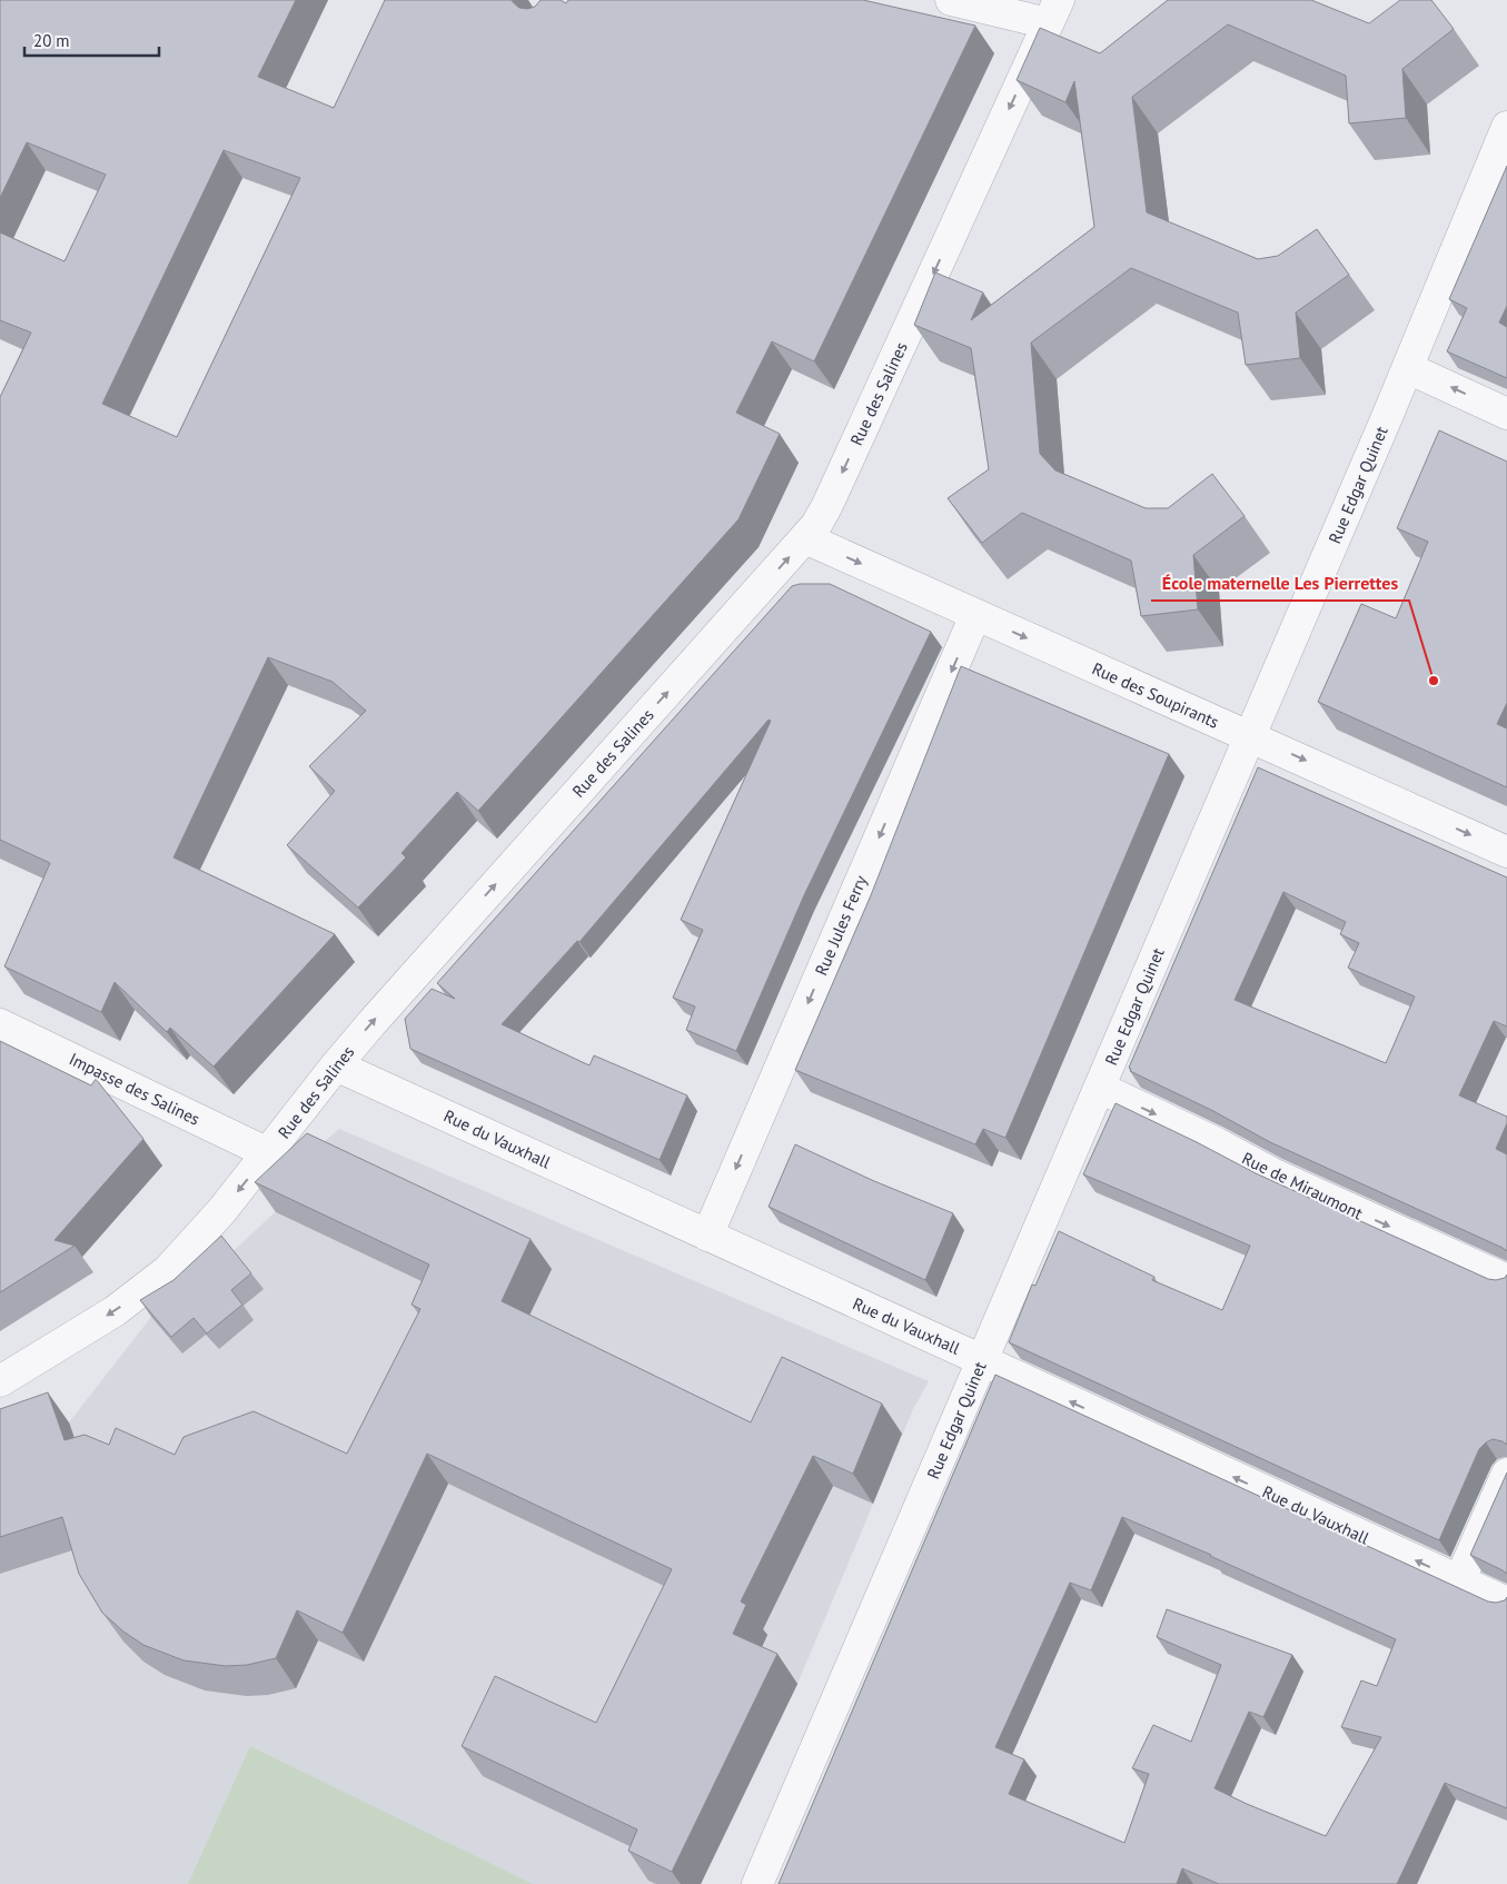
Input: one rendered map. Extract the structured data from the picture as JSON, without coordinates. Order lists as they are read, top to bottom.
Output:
{
  "streets": {
    "street": [
      "Rue des Salines",
      "Rue Edgar Quinet",
      "Rue des Soupirants",
      "Rue Jules Ferry",
      "Impasse des Salines",
      "Rue du Vauxhall",
      "Rue de Miraumont"
    ]
  },
  "crossings": [
    ["Rue des Salines", "Rue des Soupirants"],
    ["Rue des Salines", "Impasse des Salines"],
    ["Rue des Salines", "Rue du Vauxhall"],
    ["Rue Edgar Quinet", "Rue des Soupirants"],
    ["Rue Edgar Quinet", "Rue du Vauxhall"],
    ["Rue Edgar Quinet", "Rue de Miraumont"],
    ["Rue des Soupirants", "Rue Jules Ferry"],
    ["Rue Jules Ferry", "Rue du Vauxhall"]
  ],
  "one_way": [
    "Rue des Soupirants",
    "Rue Jules Ferry",
    "Rue du Vauxhall",
    "Rue de Miraumont"
  ],
  "places": ["École maternelle Les Pierrettes"],
  "scale_bar": "20 m"
}
